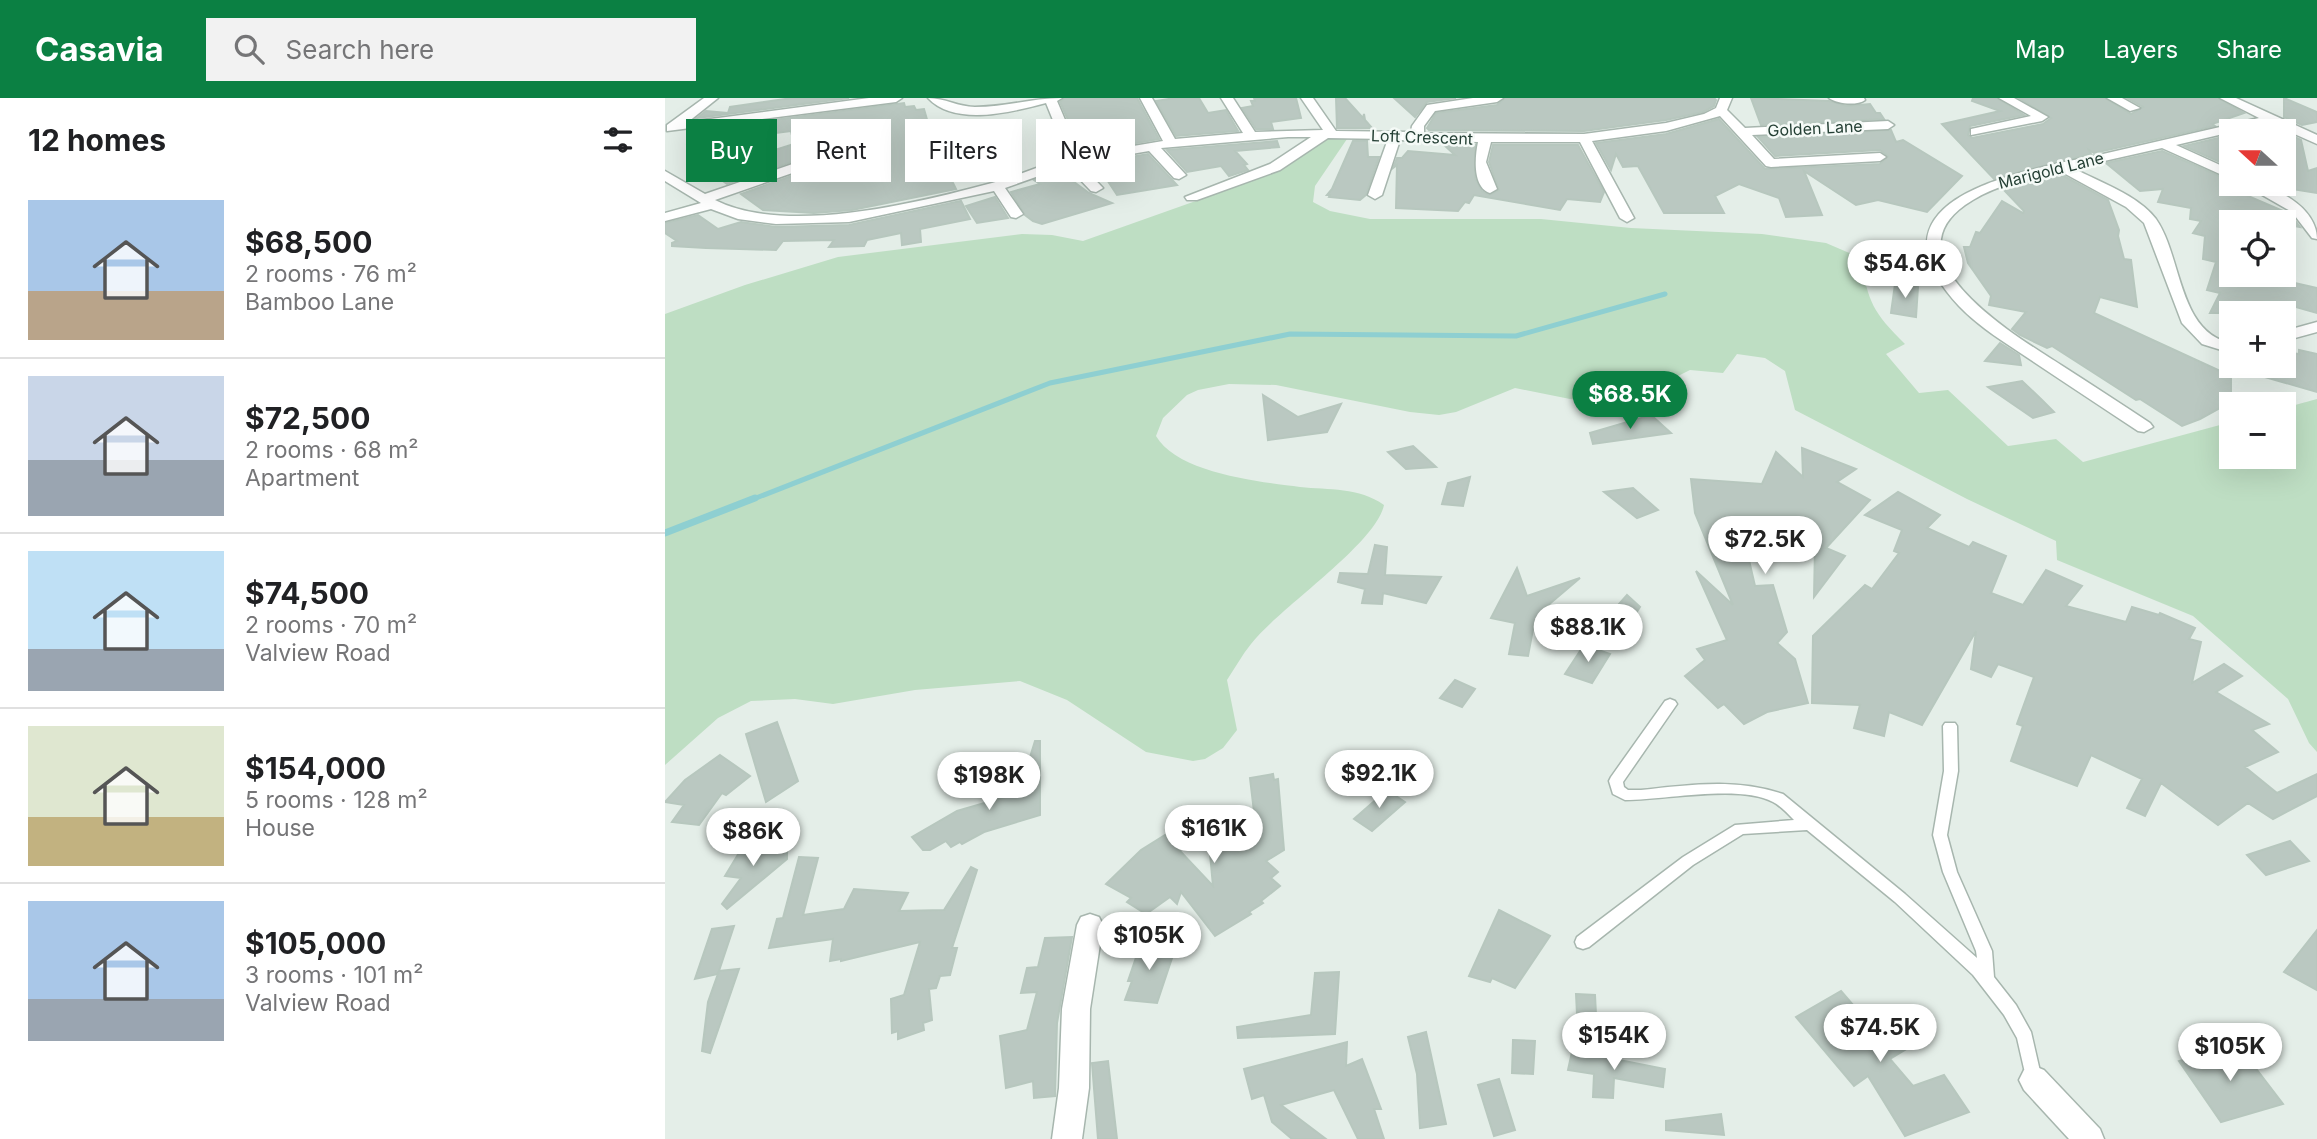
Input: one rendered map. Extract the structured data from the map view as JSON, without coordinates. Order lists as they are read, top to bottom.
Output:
{
  "streets": {
    "street": ["Golden Lane", "Loft Crescent", "Marigold Lane"]
  },
  "north": "left",
  "page": {
    "header": "Casavia",
    "search": "Search here",
    "nav": ["Map", "Layers", "Share"],
    "heading": "12 homes",
    "map_buttons": ["+", "−"],
    "chip": [
      "Buy",
      "Rent",
      "Filters",
      "New"
    ],
    "list": [
      {
        "name": "$68,500",
        "note": "2 rooms · 76 m² · Bamboo Lane"
      },
      {
        "name": "$72,500",
        "note": "2 rooms · 68 m² · Apartment"
      },
      {
        "name": "$74,500",
        "note": "2 rooms · 70 m² · Valview Road"
      },
      {
        "name": "$154,000",
        "note": "5 rooms · 128 m² · House"
      },
      {
        "name": "$105,000",
        "note": "3 rooms · 101 m² · Valview Road"
      }
    ],
    "price": [
      "$54.6K",
      "$68.5K",
      "$72.5K",
      "$88.1K",
      "$92.1K",
      "$198K",
      "$161K",
      "$86K",
      "$105K",
      "$74.5K",
      "$154K",
      "$105K"
    ]
  }
}
